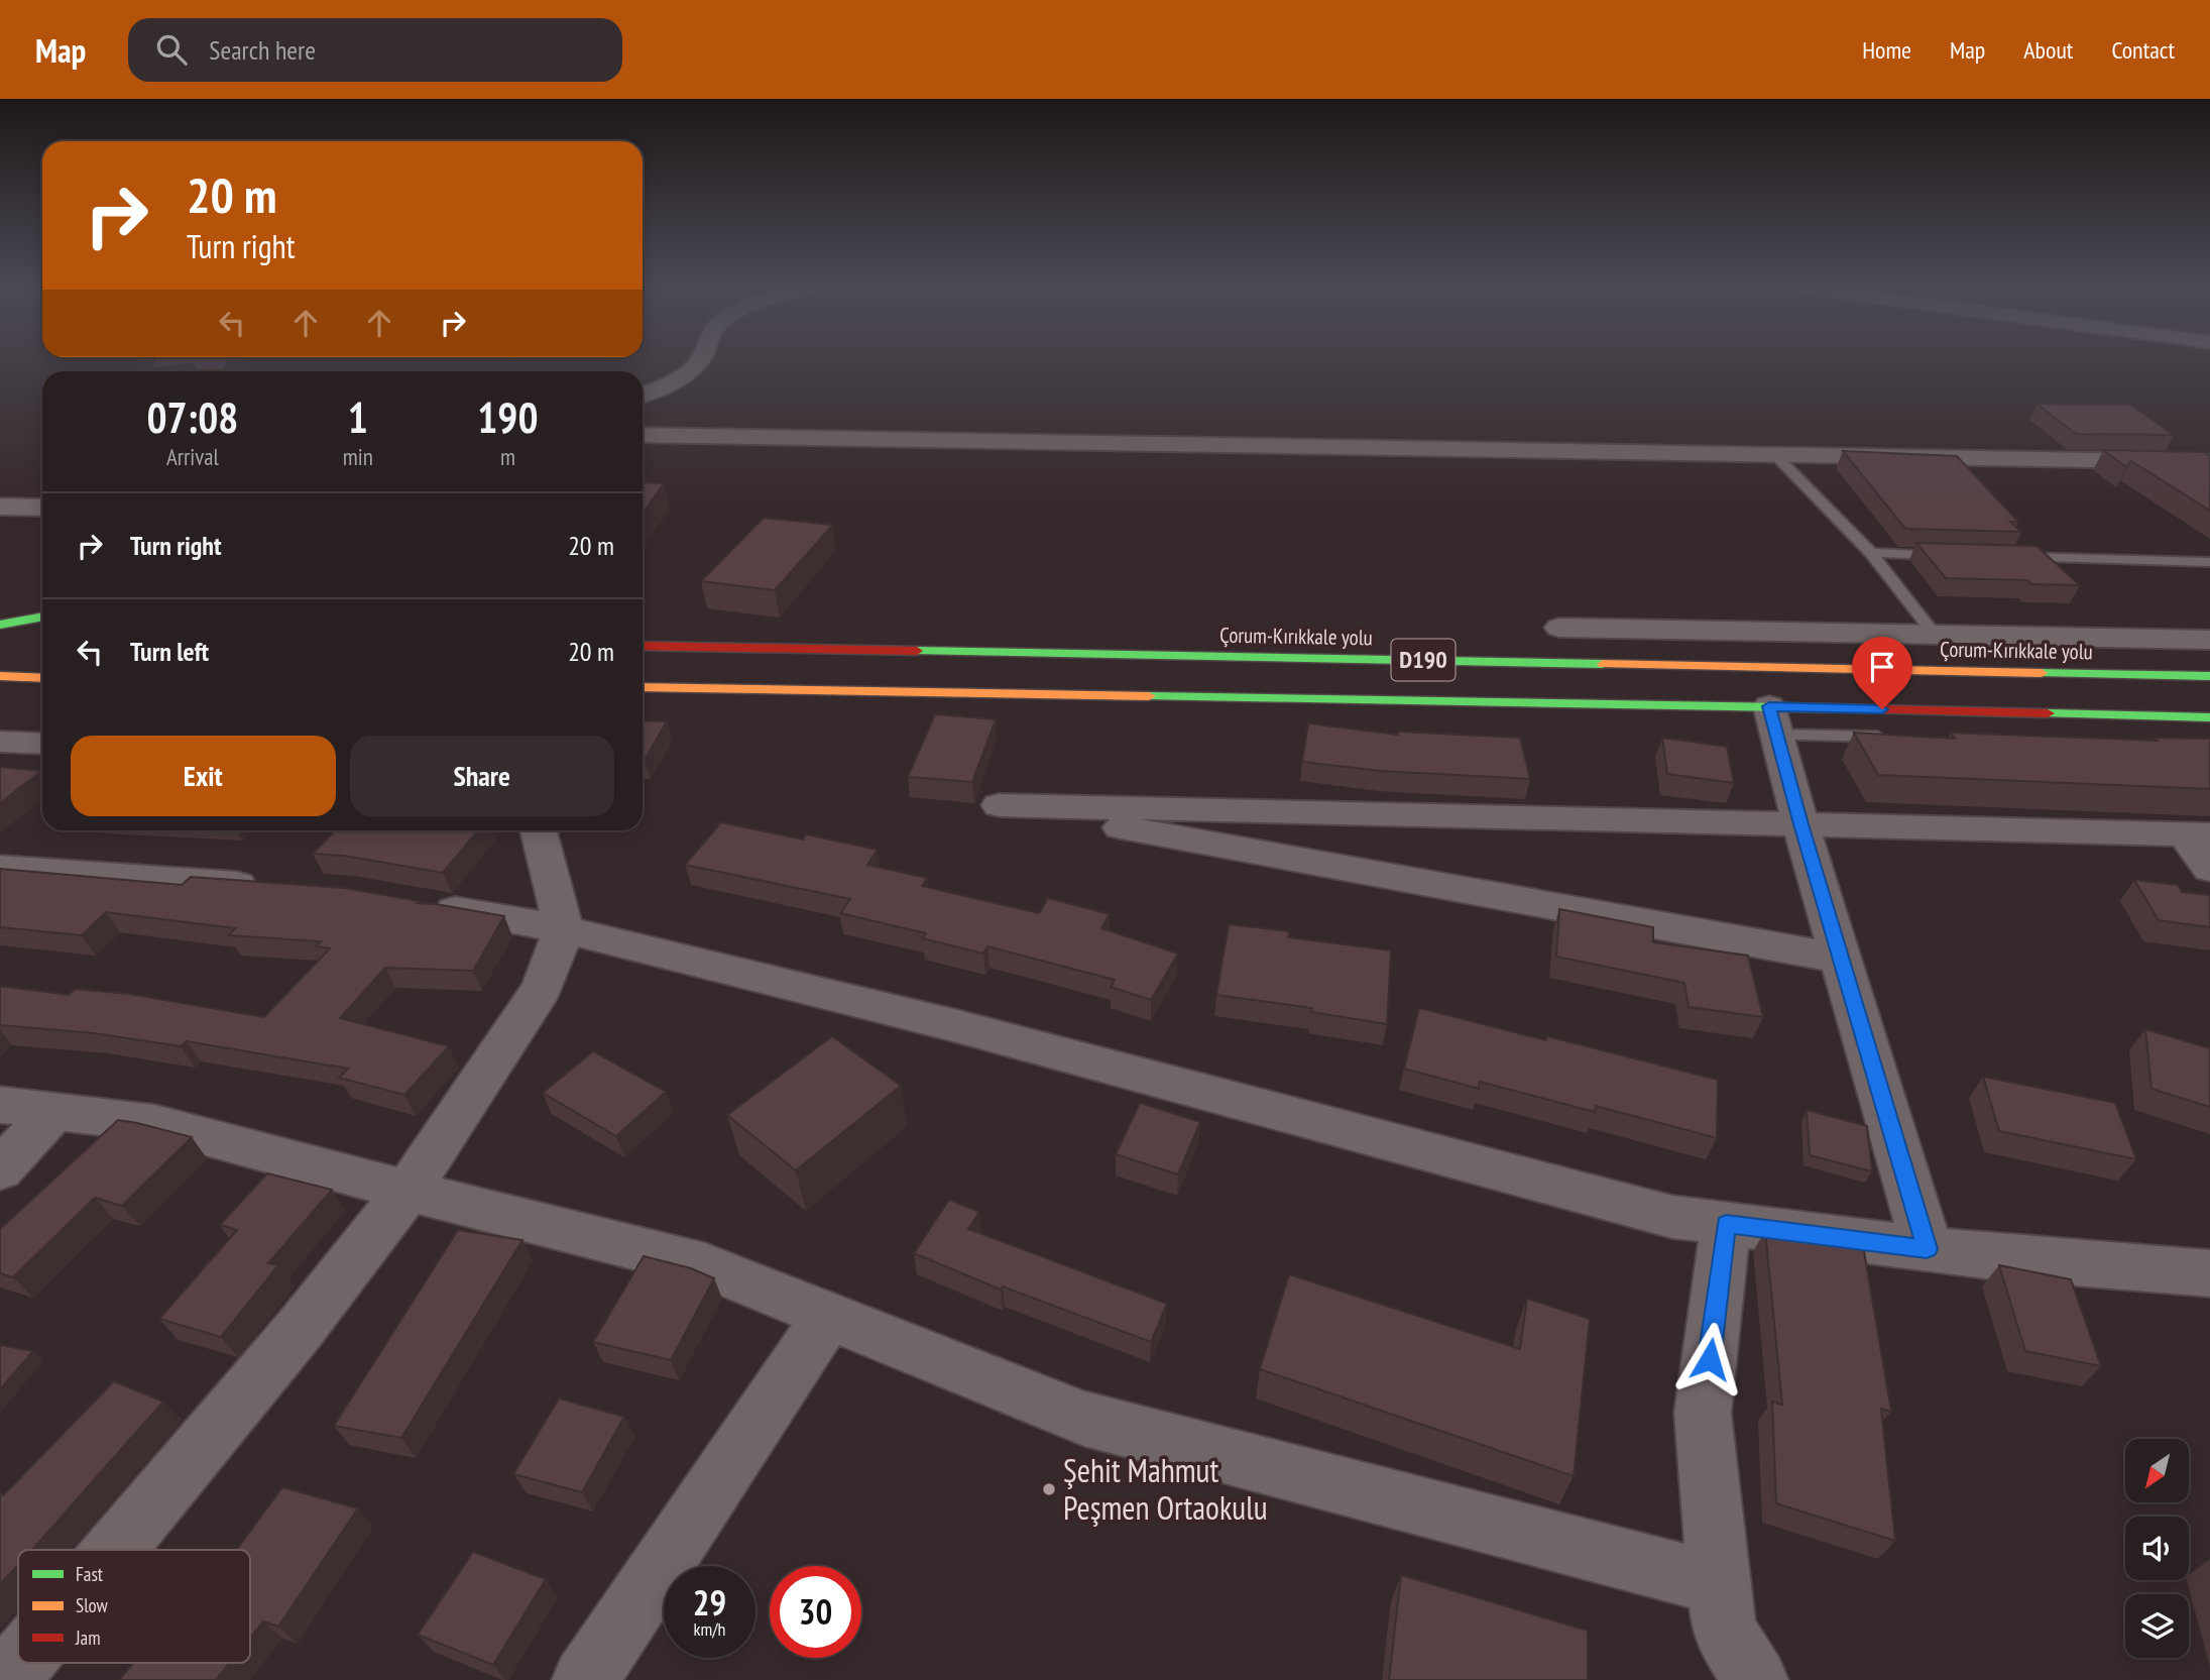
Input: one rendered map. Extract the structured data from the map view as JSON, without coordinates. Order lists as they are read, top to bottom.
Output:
{
  "streets": {
    "highway": ["Çorum-Kırıkkale yolu", "D190"]
  },
  "places": ["Şehit Mahmut Peşmen Ortaokulu"],
  "legend": ["Fast", "Slow", "Jam"],
  "north": "bottom left",
  "page": {
    "header": "Map",
    "search": "Search here",
    "nav": [
      "Home",
      "Map",
      "About",
      "Contact"
    ],
    "turn": ["20 m", "Turn right"],
    "eta": [
      "07:08",
      "Arrival",
      "1",
      "min",
      "190",
      "m"
    ],
    "list": [
      {
        "name": "Turn right",
        "value": "20 m"
      },
      {
        "name": "Turn left",
        "value": "20 m"
      }
    ],
    "buttons": ["Exit", "Share"],
    "speed": "29 km/h",
    "limit": "30"
  }
}
